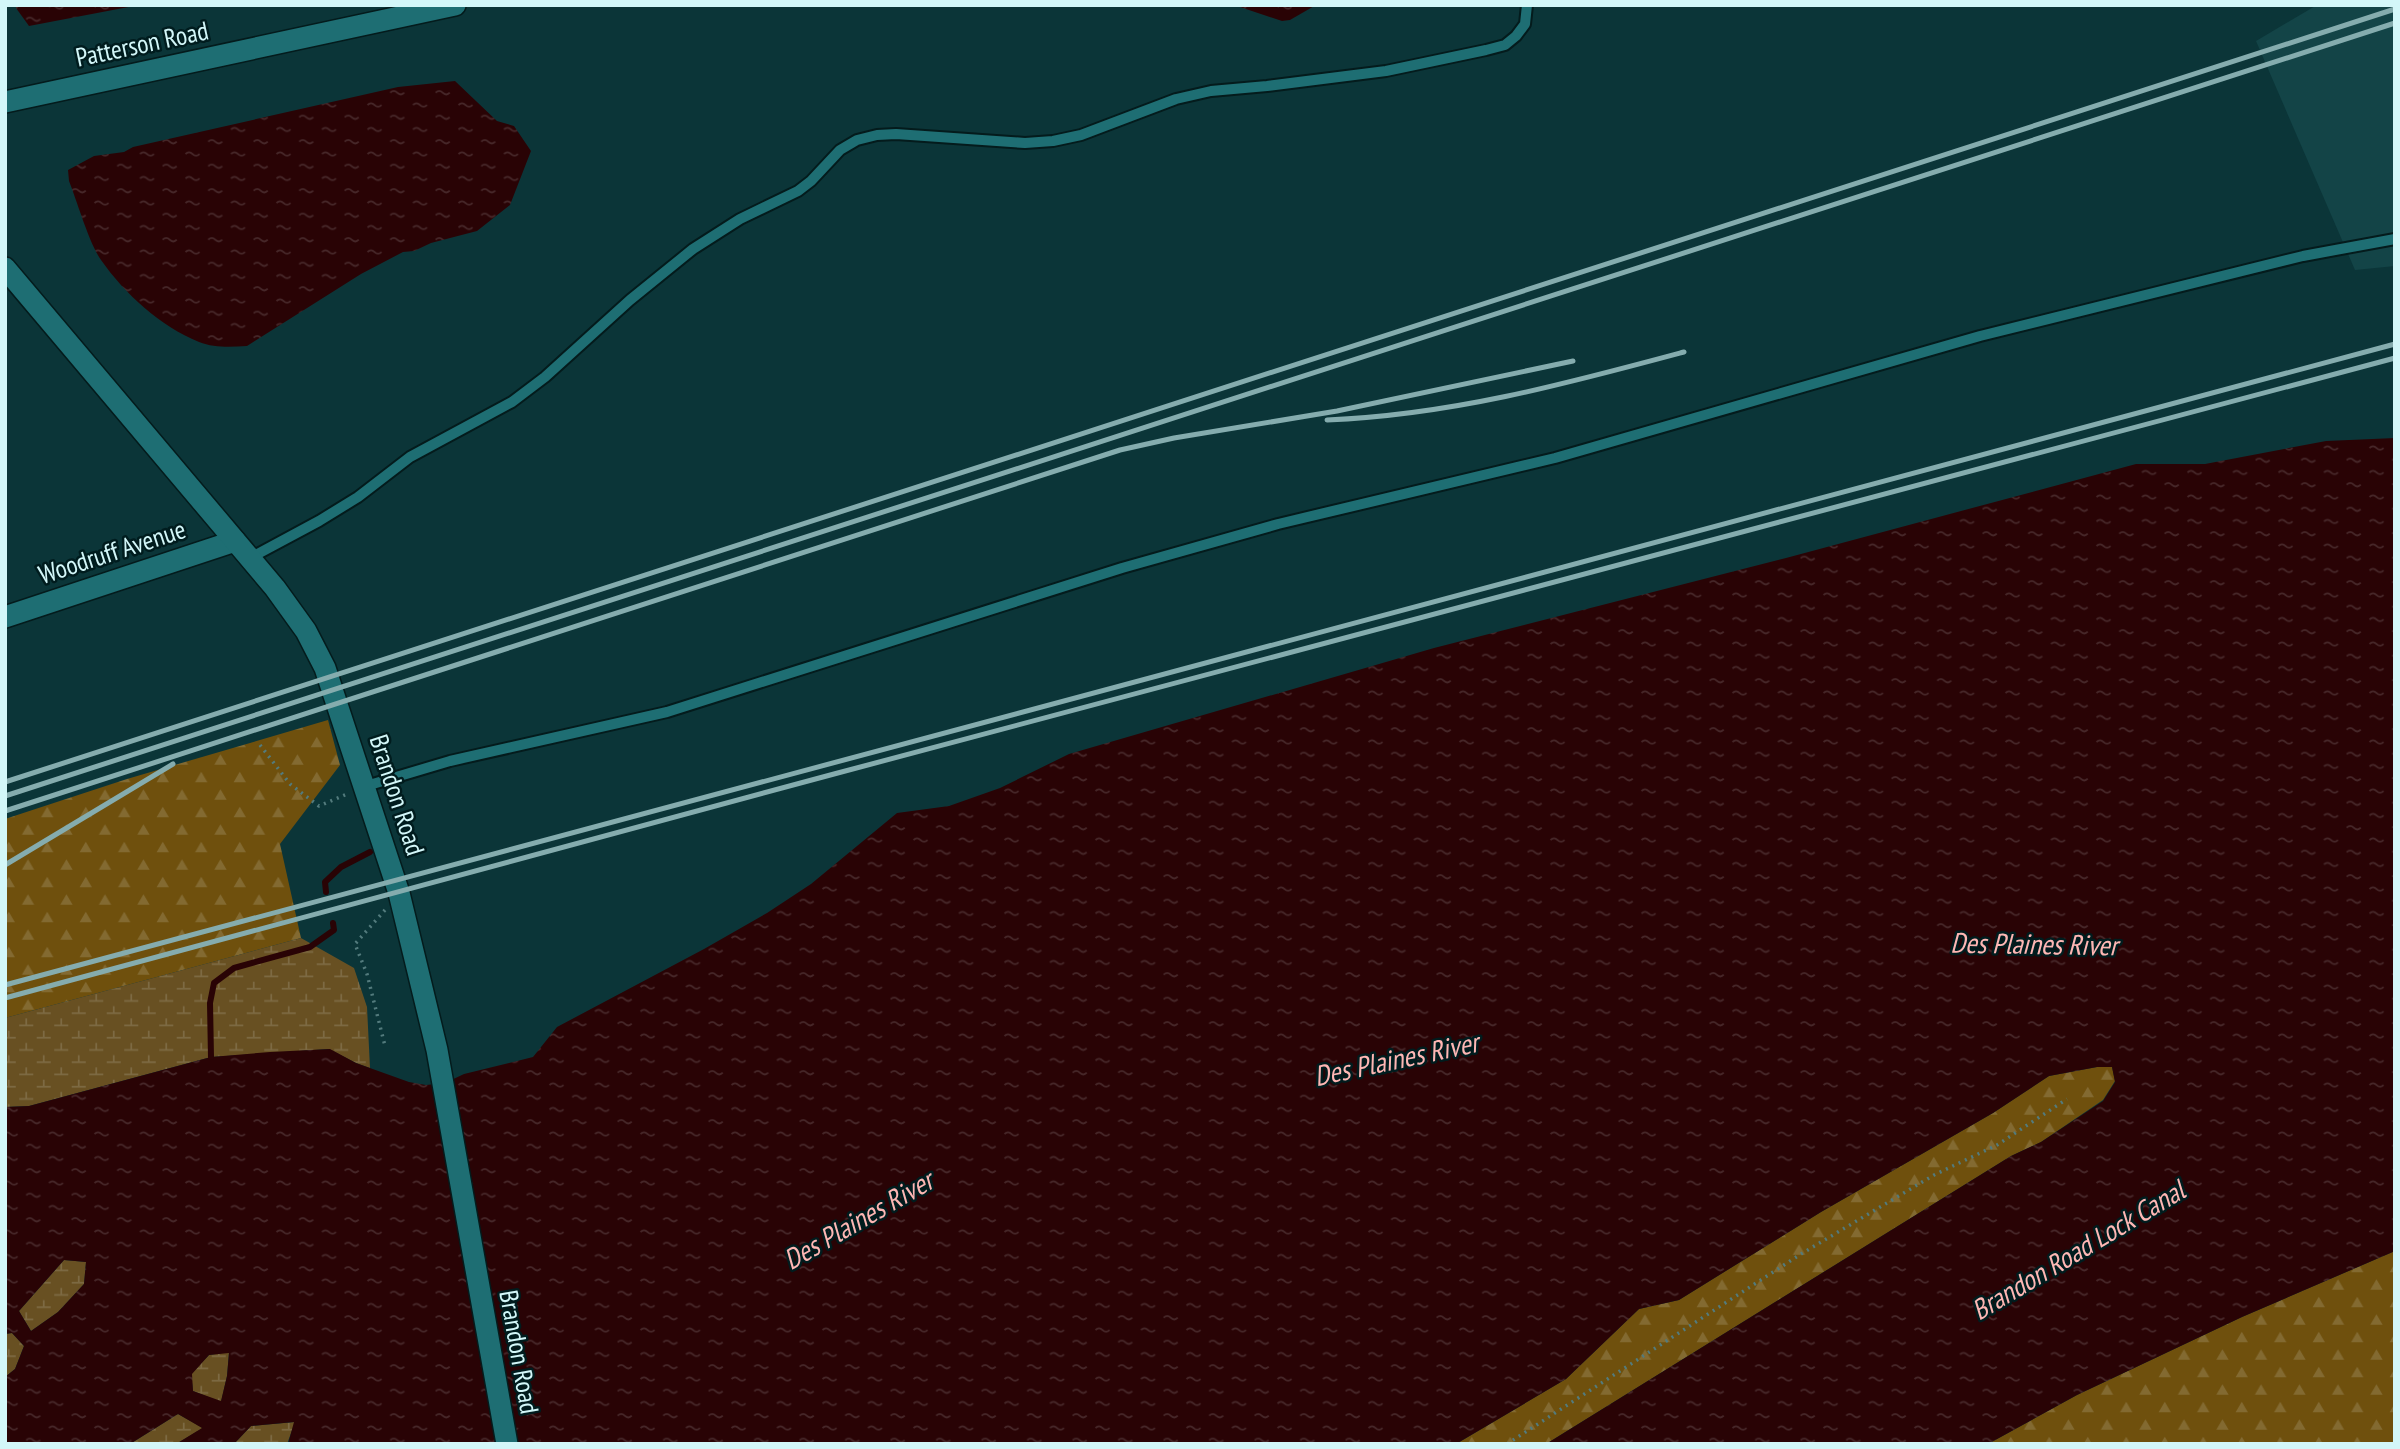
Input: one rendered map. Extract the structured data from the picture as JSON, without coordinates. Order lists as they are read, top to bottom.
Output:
{
  "streets": {
    "street": ["Patterson Road", "Woodruff Avenue", "Brandon Road"]
  },
  "crossings": [
    ["Woodruff Avenue", "Brandon Road"]
  ],
  "water": ["Des Plaines River", "Brandon Road Lock Canal"]
}
